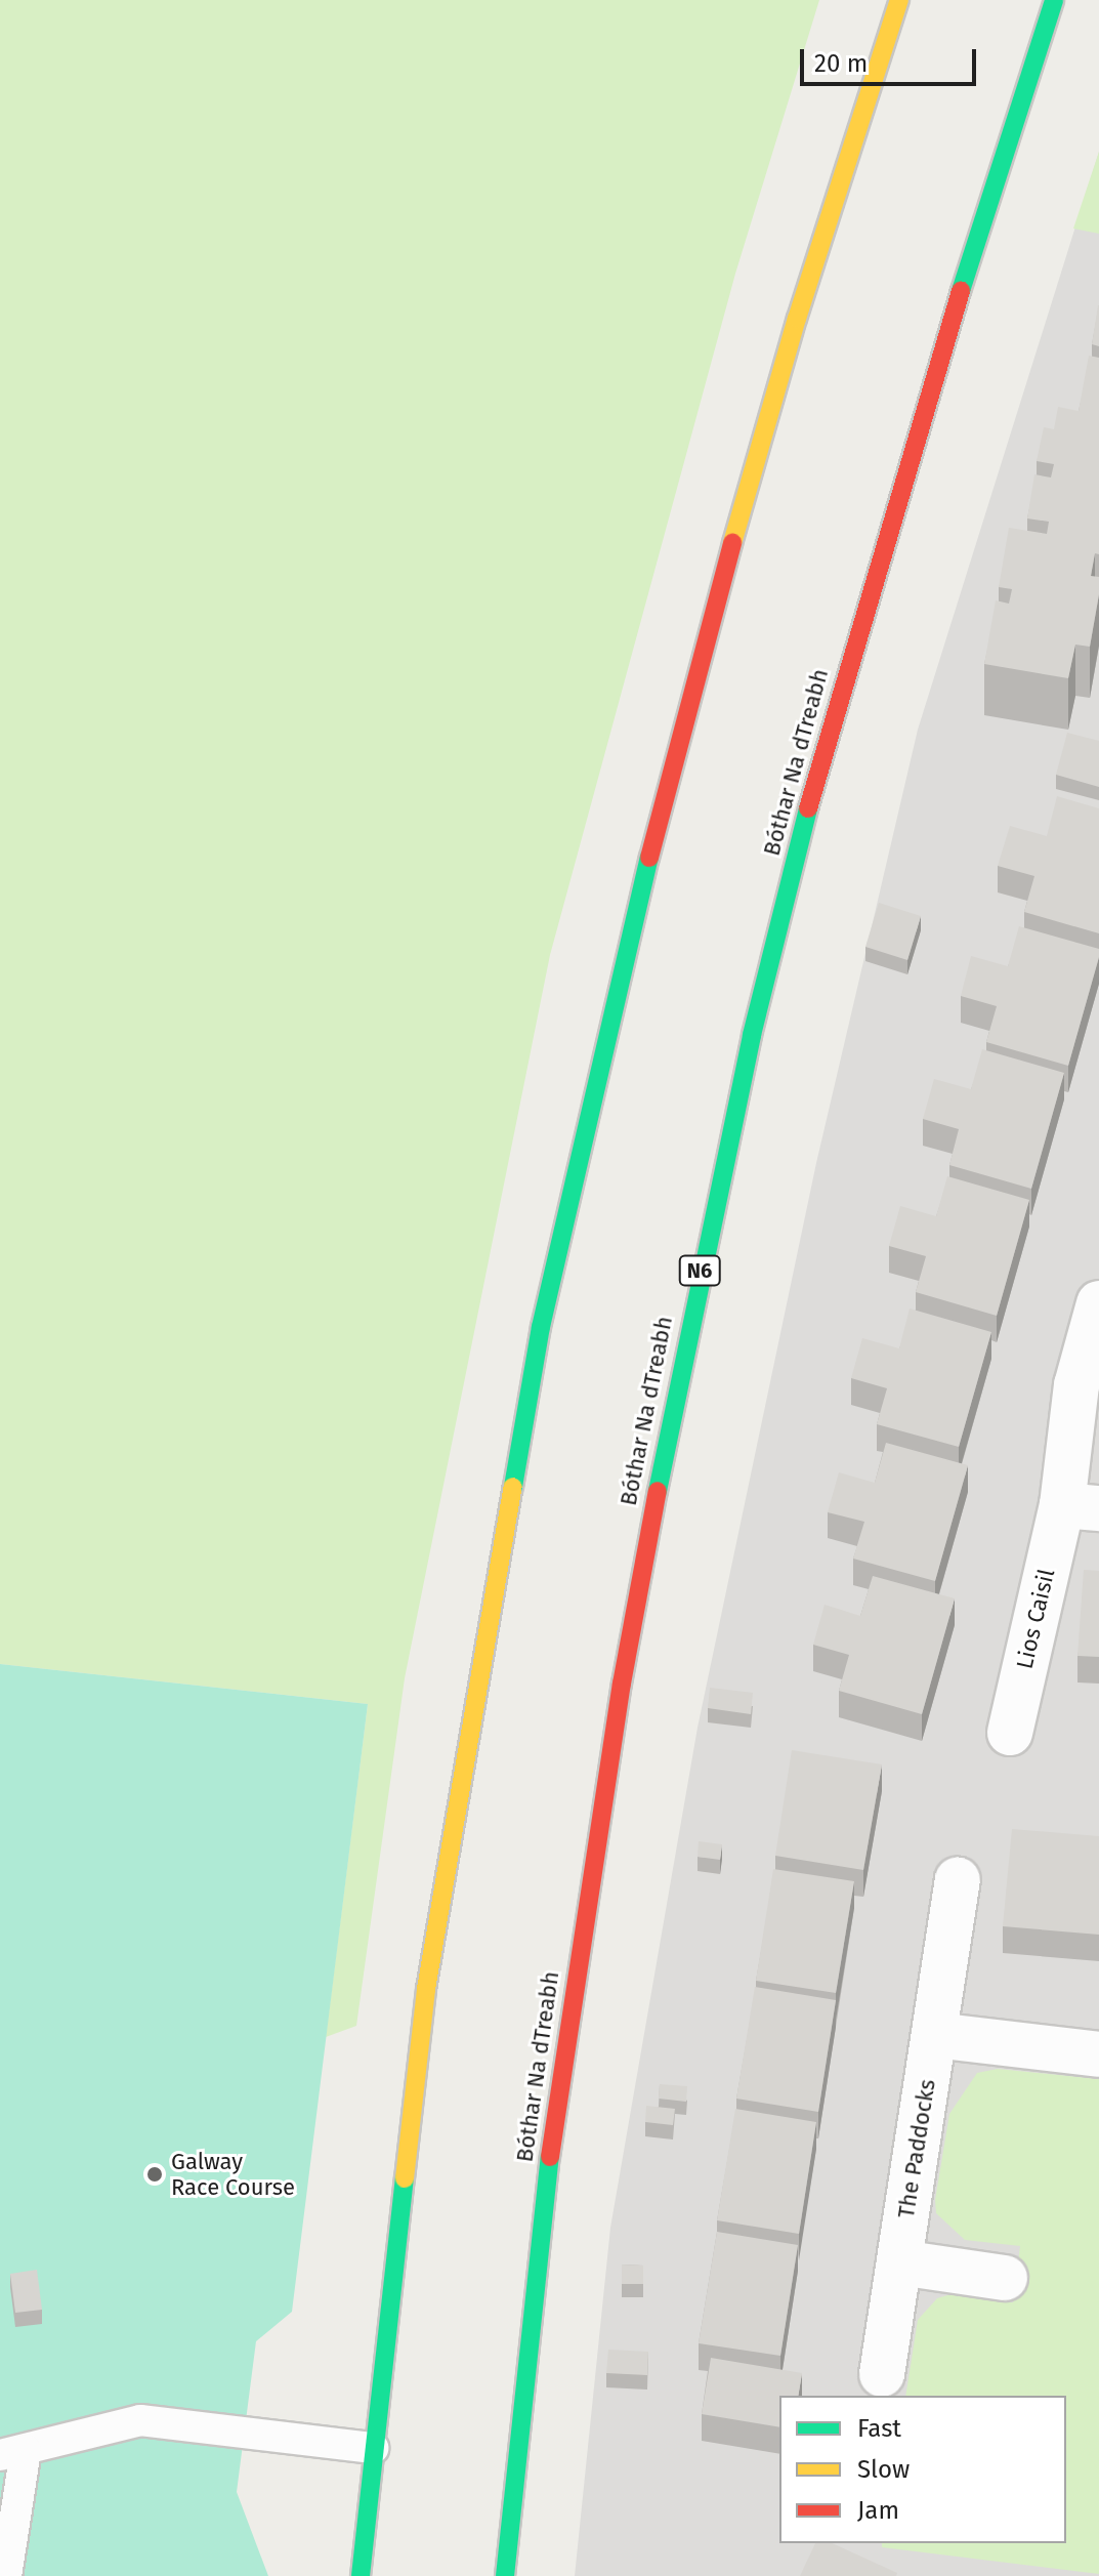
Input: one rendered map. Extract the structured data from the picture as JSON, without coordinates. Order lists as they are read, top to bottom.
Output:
{
  "streets": {
    "highway": ["Bóthar Na dTreabh", "N6"],
    "street": ["Lios Caisil", "The Paddocks"]
  },
  "places": ["Galway Race Course"],
  "legend": ["Fast", "Slow", "Jam"],
  "scale_bar": "20 m"
}
